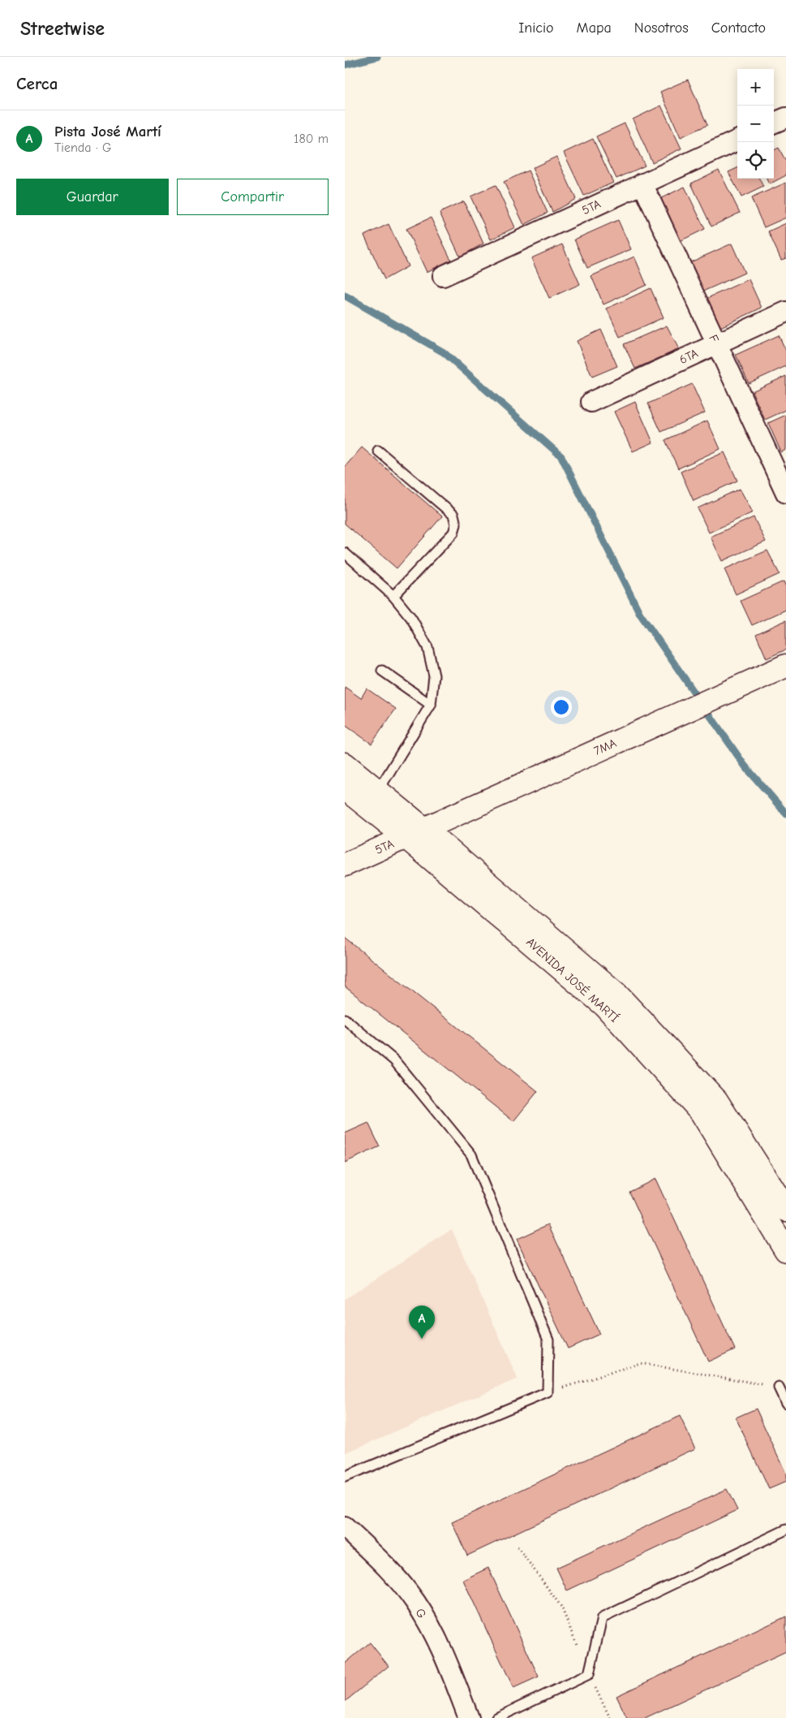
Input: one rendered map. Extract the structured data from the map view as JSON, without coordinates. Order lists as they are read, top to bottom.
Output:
{
  "streets": {
    "main road": ["5TA", "7MA", "AVENIDA JOSÉ MARTÍ"],
    "street": ["F", "6TA", "G"]
  },
  "crossings": [
    ["5TA", "F"],
    ["5TA", "7MA"],
    ["5TA", "AVENIDA JOSÉ MARTÍ"],
    ["F", "6TA"],
    ["7MA", "AVENIDA JOSÉ MARTÍ"]
  ],
  "page": {
    "header": "Streetwise",
    "nav": [
      "Inicio",
      "Mapa",
      "Nosotros",
      "Contacto"
    ],
    "heading": "Cerca",
    "map_buttons": ["+", "−"],
    "list": [
      {
        "mark": "A",
        "name": "Pista José Martí",
        "note": "Tienda · G",
        "value": "180 m"
      }
    ],
    "buttons": ["Guardar", "Compartir"],
    "pins": "A"
  }
}
